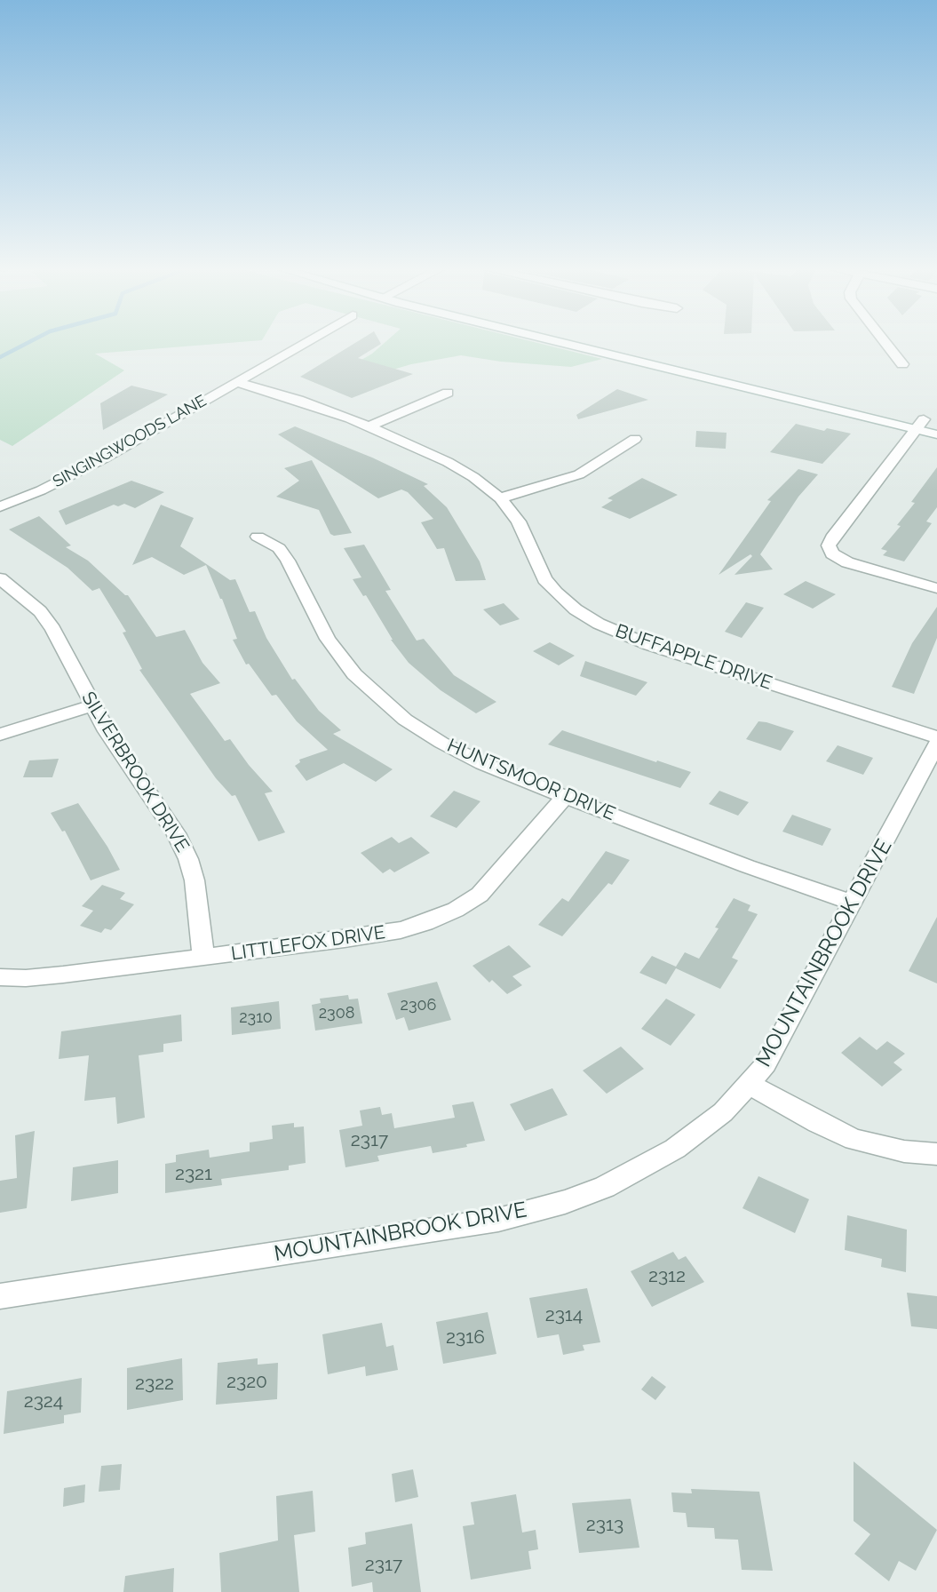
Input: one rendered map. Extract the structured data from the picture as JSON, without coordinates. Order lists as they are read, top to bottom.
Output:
{
  "streets": {
    "street": [
      "SINGINGWOODS LANE",
      "BUFFAPPLE DRIVE",
      "SILVERBROOK DRIVE",
      "HUNTSMOOR DRIVE",
      "LITTLEFOX DRIVE",
      "MOUNTAINBROOK DRIVE"
    ]
  },
  "crossings": [
    ["SINGINGWOODS LANE", "BUFFAPPLE DRIVE"],
    ["SILVERBROOK DRIVE", "LITTLEFOX DRIVE"],
    ["HUNTSMOOR DRIVE", "LITTLEFOX DRIVE"],
    ["HUNTSMOOR DRIVE", "MOUNTAINBROOK DRIVE"]
  ],
  "house_numbers": [
    "2306",
    "2308",
    "2310",
    "2317",
    "2321",
    "2312",
    "2314",
    "2316",
    "2320",
    "2322",
    "2324",
    "2313",
    "2317"
  ]
}
